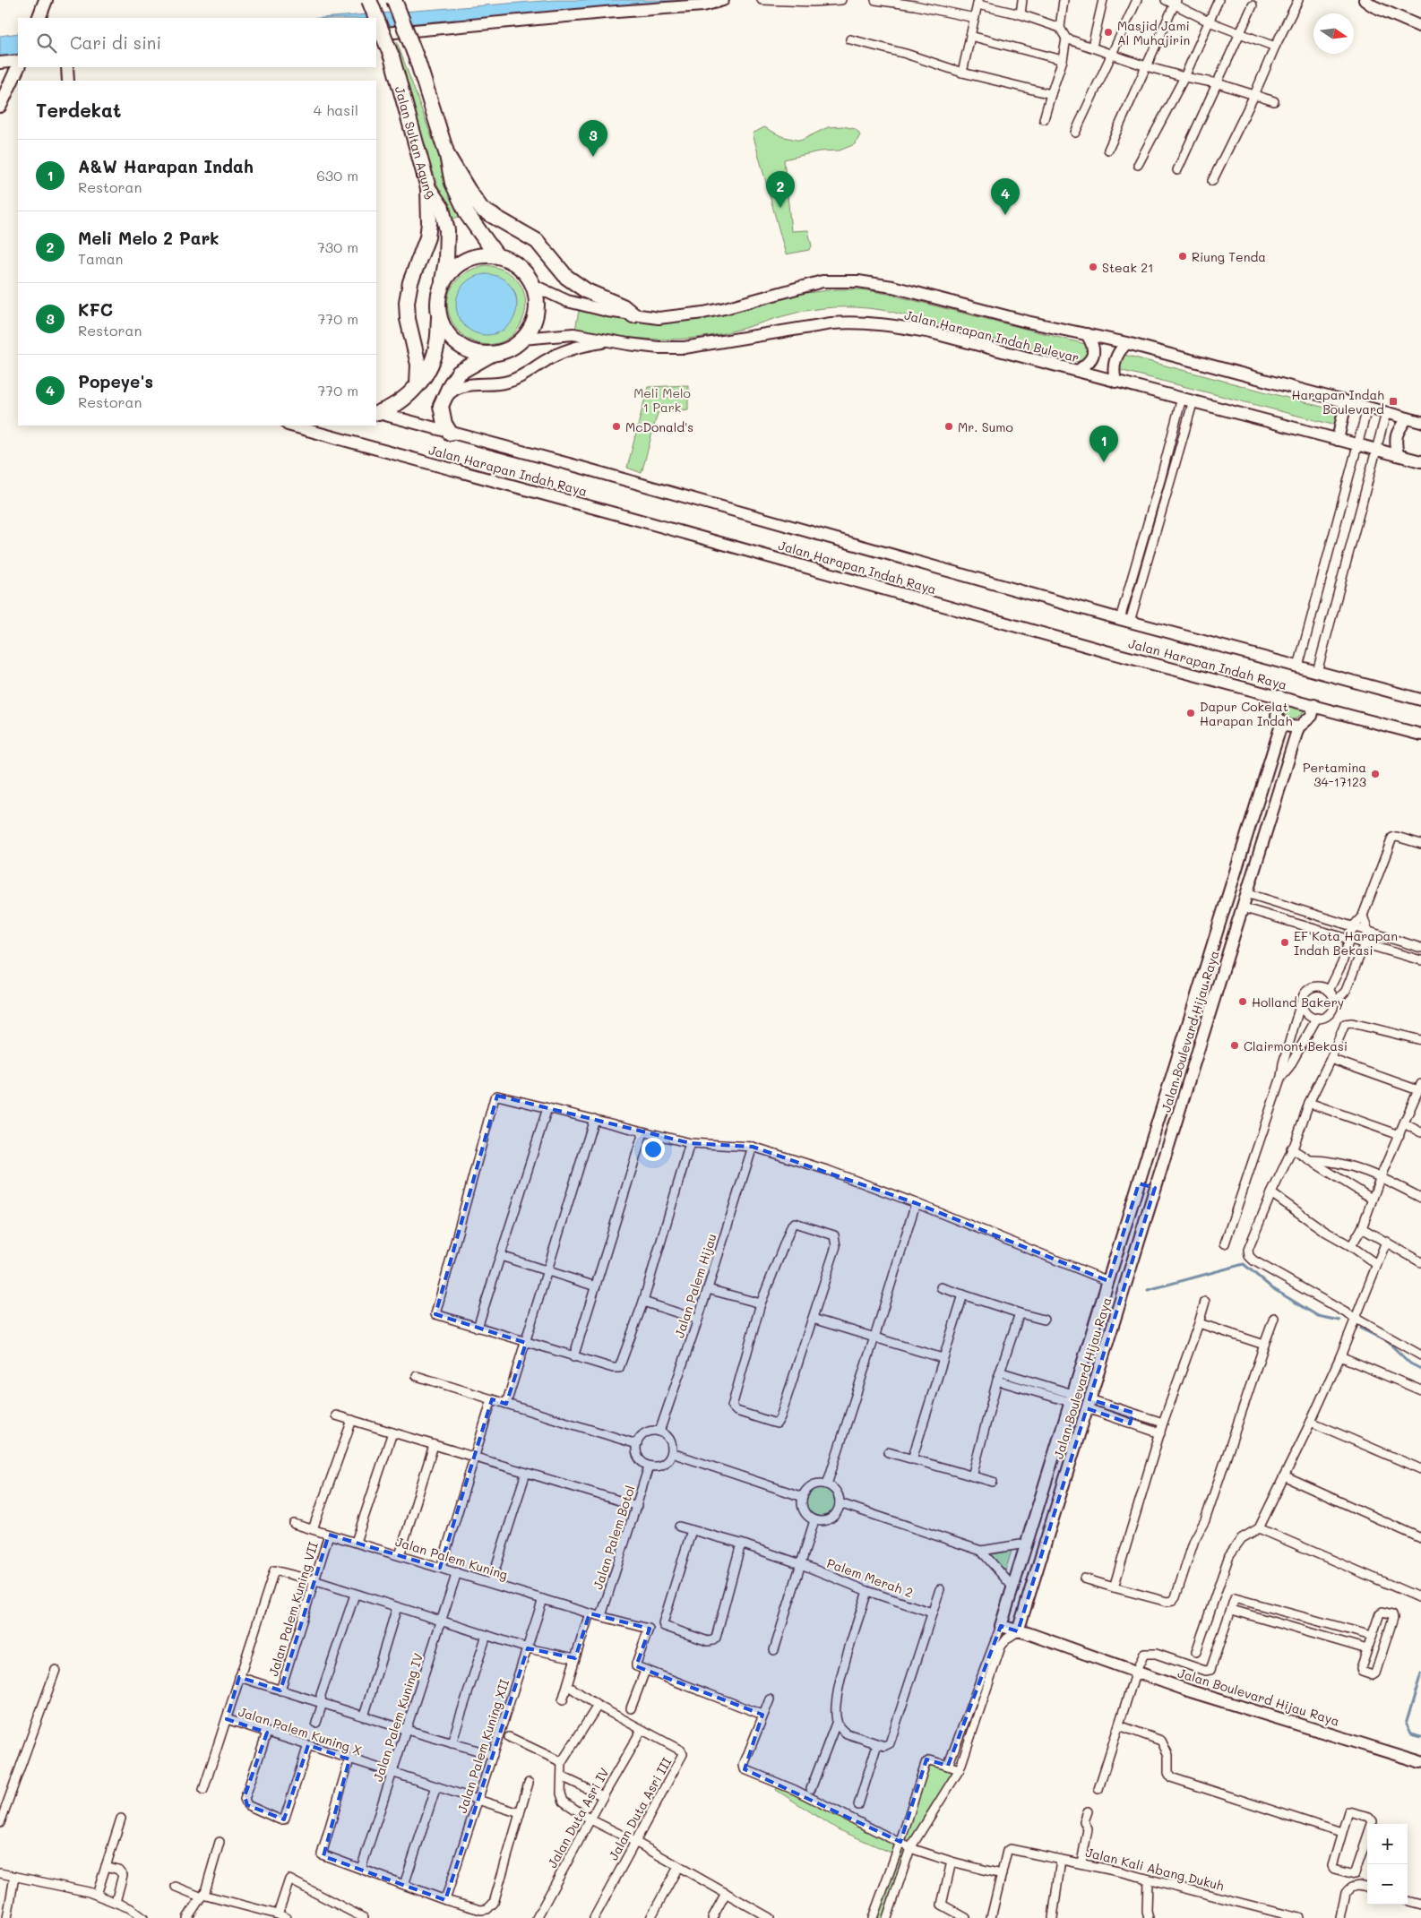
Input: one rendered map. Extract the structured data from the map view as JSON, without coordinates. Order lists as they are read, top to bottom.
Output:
{
  "streets": {
    "highway": ["Jalan Sultan Agung"],
    "street": [
      "Jalan Harapan Indah Bulevar",
      "Jalan Harapan Indah Raya",
      "Jalan Boulevard Hijau Raya",
      "Jalan Palem Hijau",
      "Jalan Palem Botol",
      "Jalan Palem Kuning",
      "Palem Merah 2",
      "Jalan Palem Kuning VII",
      "Jalan Palem Kuning IV",
      "Jalan Palem Kuning X",
      "Jalan Palem Kuning XII",
      "Jalan Duta Asri III",
      "Jalan Duta Asri IV",
      "Jalan Kali Abang Dukuh"
    ]
  },
  "crossings": [
    ["Jalan Sultan Agung", "Jalan Harapan Indah Bulevar"],
    ["Jalan Palem Hijau", "Jalan Palem Botol"],
    ["Jalan Palem Botol", "Jalan Palem Kuning"],
    ["Jalan Palem Kuning", "Jalan Palem Kuning VII"],
    ["Jalan Palem Kuning", "Jalan Palem Kuning IV"],
    ["Jalan Palem Kuning", "Jalan Palem Kuning XII"],
    ["Jalan Palem Kuning IV", "Jalan Palem Kuning X"],
    ["Jalan Palem Kuning X", "Jalan Palem Kuning XII"],
    ["Jalan Duta Asri III", "Jalan Duta Asri IV"]
  ],
  "parks": ["Meli Melo 1 Park"],
  "places": {
    "other": [
      "Masjid Jami Al Muhajirin",
      "Riung Tenda",
      "Steak 21",
      "McDonald's",
      "Mr. Sumo",
      "Dapur Cokelat Harapan Indah",
      "Pertamina 34-17123",
      "EF Kota Harapan Indah Bekasi",
      "Holland Bakery",
      "Clairmont Bekasi"
    ],
    "transit": ["Harapan Indah Boulevard"]
  },
  "north": "right",
  "page": {
    "search": "Cari di sini",
    "heading": ["Terdekat", "4 hasil"],
    "pins": [
      "3",
      "2",
      "4",
      "1"
    ],
    "list": [
      {
        "mark": "1",
        "name": "A&W Harapan Indah",
        "note": "Restoran",
        "value": "630 m"
      },
      {
        "mark": "2",
        "name": "Meli Melo 2 Park",
        "note": "Taman",
        "value": "730 m"
      },
      {
        "mark": "3",
        "name": "KFC",
        "note": "Restoran",
        "value": "770 m"
      },
      {
        "mark": "4",
        "name": "Popeye's",
        "note": "Restoran",
        "value": "770 m"
      }
    ],
    "map_buttons": ["+", "−"]
  }
}
